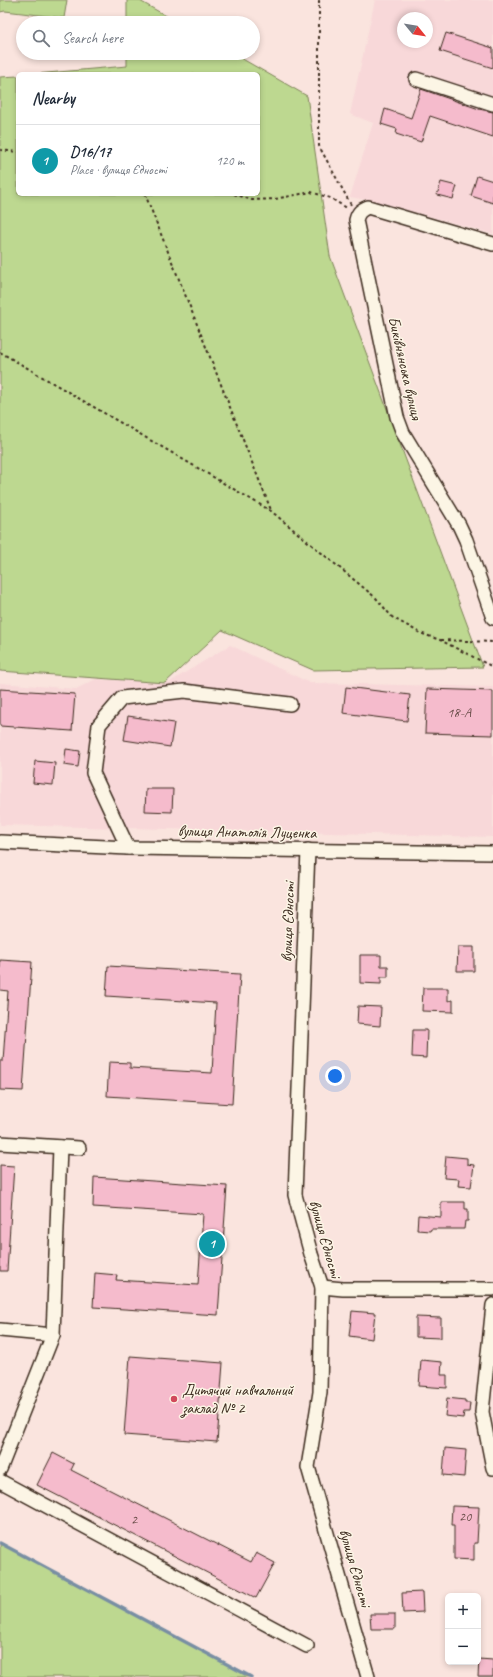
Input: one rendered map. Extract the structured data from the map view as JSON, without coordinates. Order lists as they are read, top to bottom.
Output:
{
  "streets": {
    "street": ["Биківнянська вулиця", "вулиця Анатолія Луценка", "вулиця Єдності"]
  },
  "crossings": [
    ["вулиця Анатолія Луценка", "вулиця Єдності"]
  ],
  "places": ["Дитячий навчальний заклад № 2"],
  "house_numbers": ["18-А", "20", "2"],
  "north": "bottom right",
  "page": {
    "search": "Search here",
    "heading": "Nearby",
    "list": [
      {
        "mark": "1",
        "name": "D16/17",
        "note": "Place · вулиця Єдності",
        "value": "120 m"
      }
    ],
    "pins": "1",
    "map_buttons": ["+", "−"]
  }
}
